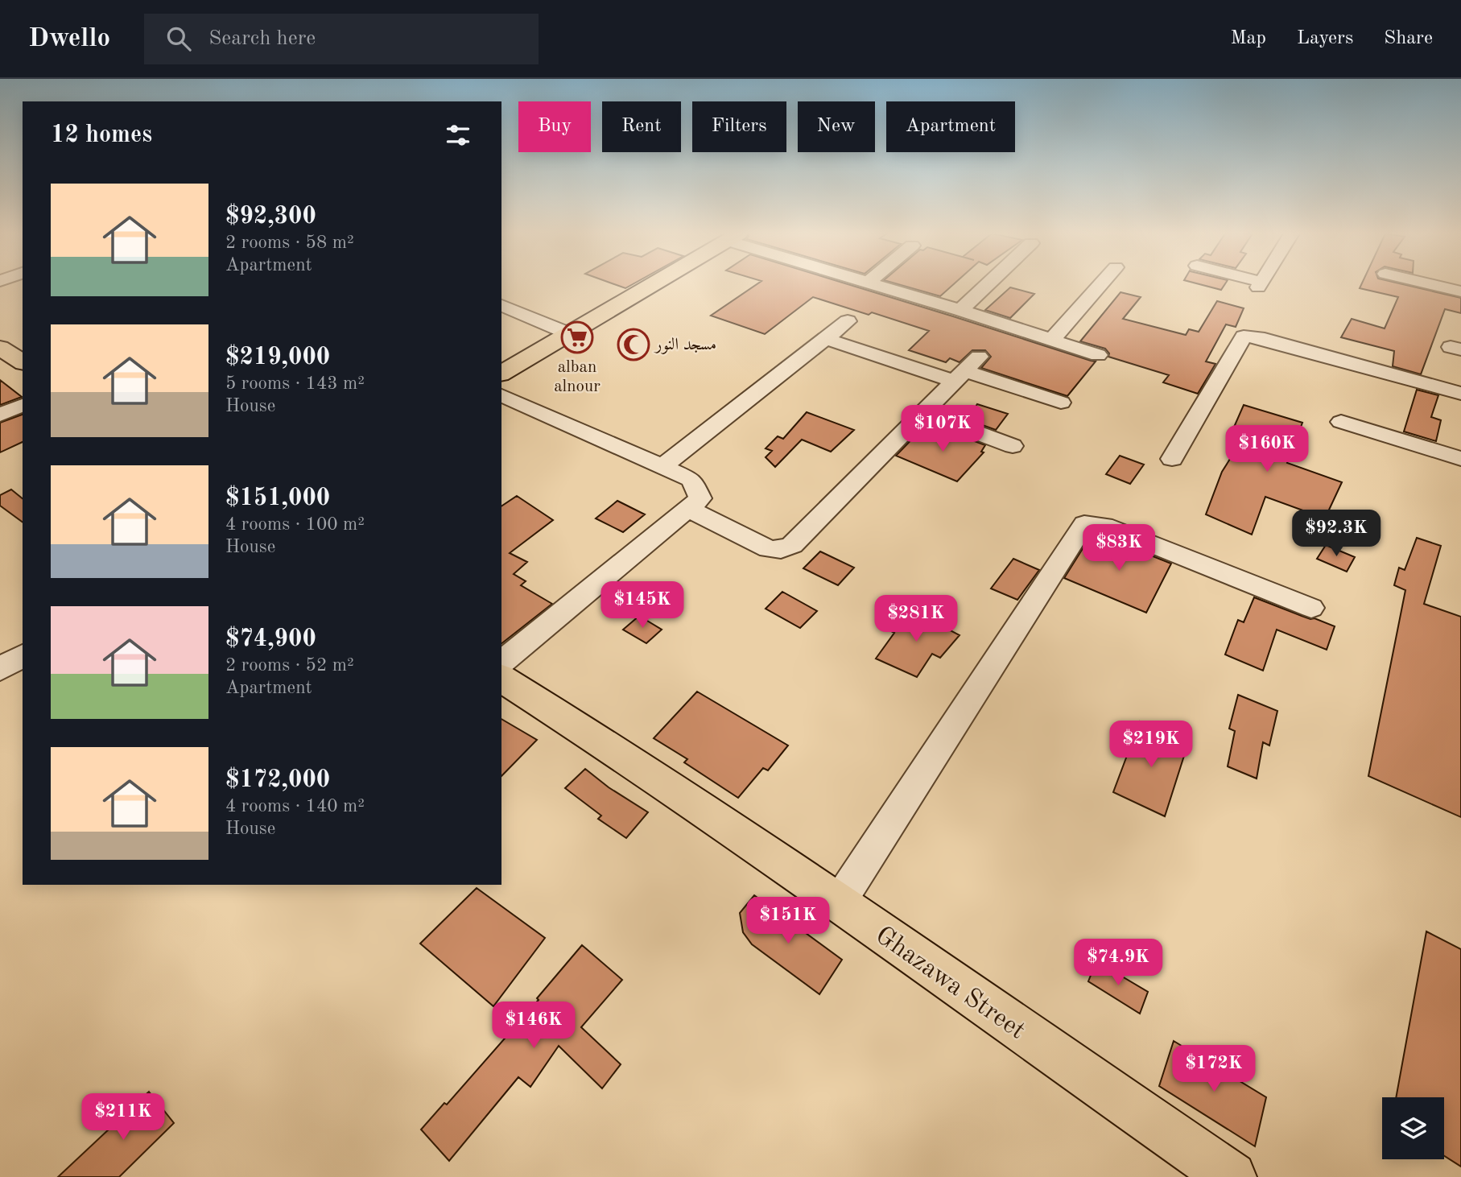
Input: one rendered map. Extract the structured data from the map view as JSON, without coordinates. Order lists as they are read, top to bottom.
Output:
{
  "streets": {
    "main road": ["Ghazawa Street"]
  },
  "places": {
    "supermarket": ["alban alnour"],
    "mosque": ["مسجد النور"]
  },
  "page": {
    "header": "Dwello",
    "search": "Search here",
    "nav": ["Map", "Layers", "Share"],
    "chip": [
      "Buy",
      "Rent",
      "Filters",
      "New",
      "Apartment"
    ],
    "heading": "12 homes",
    "list": [
      {
        "name": "$92,300",
        "note": "2 rooms · 58 m² · Apartment"
      },
      {
        "name": "$219,000",
        "note": "5 rooms · 143 m² · House"
      },
      {
        "name": "$151,000",
        "note": "4 rooms · 100 m² · House"
      },
      {
        "name": "$74,900",
        "note": "2 rooms · 52 m² · Apartment"
      },
      {
        "name": "$172,000",
        "note": "4 rooms · 140 m² · House"
      }
    ],
    "price": [
      "$107K",
      "$160K",
      "$92.3K",
      "$83K",
      "$145K",
      "$281K",
      "$219K",
      "$151K",
      "$74.9K",
      "$146K",
      "$172K",
      "$211K"
    ]
  }
}
